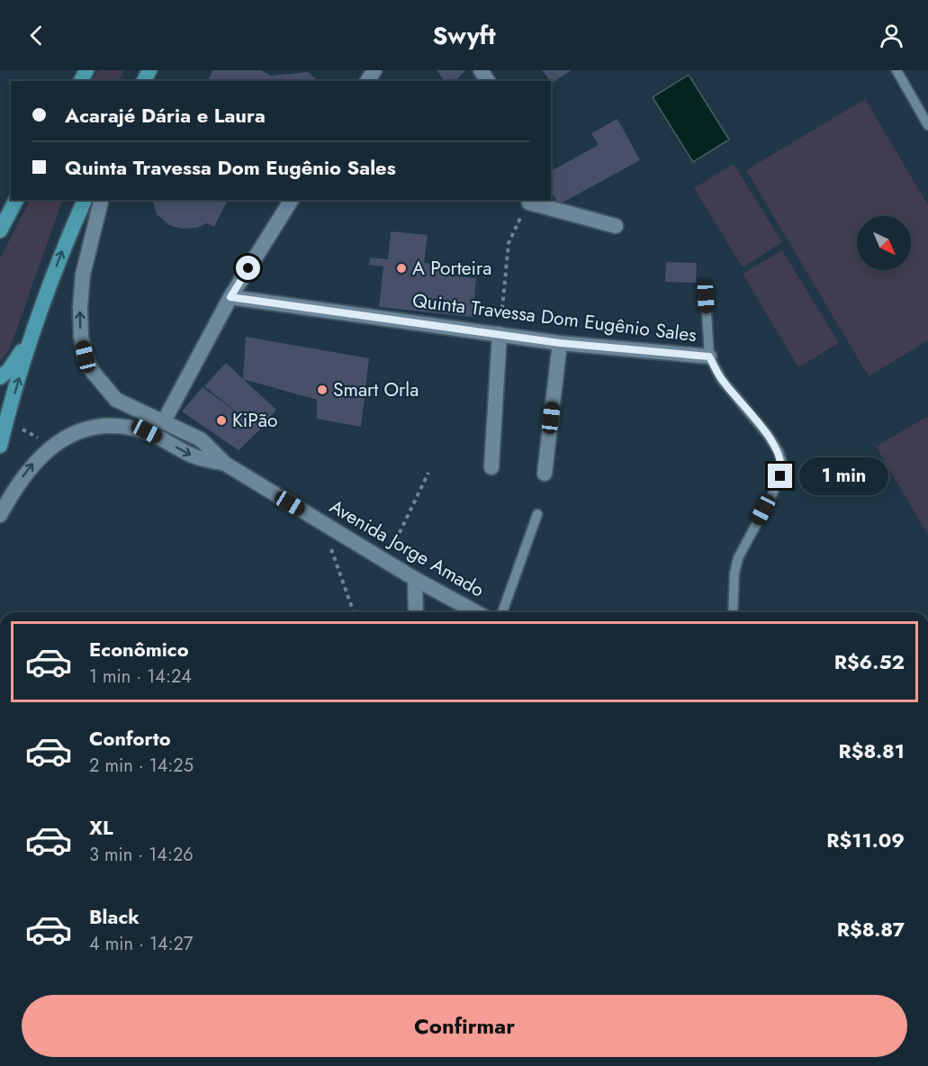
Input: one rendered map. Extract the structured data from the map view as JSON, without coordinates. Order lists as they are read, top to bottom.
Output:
{
  "streets": {
    "street": ["Quinta Travessa Dom Eugênio Sales", "Avenida Jorge Amado"]
  },
  "places": ["A Porteira", "Smart Orla", "KiPão"],
  "north": "bottom right",
  "page": {
    "header": "Swyft",
    "banner": ["Acarajé Dária e Laura", "Quinta Travessa Dom Eugênio Sales"],
    "bubble": "1 min",
    "list": [
      {
        "name": "Econômico",
        "note": "1 min · 14:24",
        "value": "R$6.52"
      },
      {
        "name": "Conforto",
        "note": "2 min · 14:25",
        "value": "R$8.81"
      },
      {
        "name": "XL",
        "note": "3 min · 14:26",
        "value": "R$11.09"
      },
      {
        "name": "Black",
        "note": "4 min · 14:27",
        "value": "R$8.87"
      }
    ],
    "buttons": "Confirmar"
  }
}
